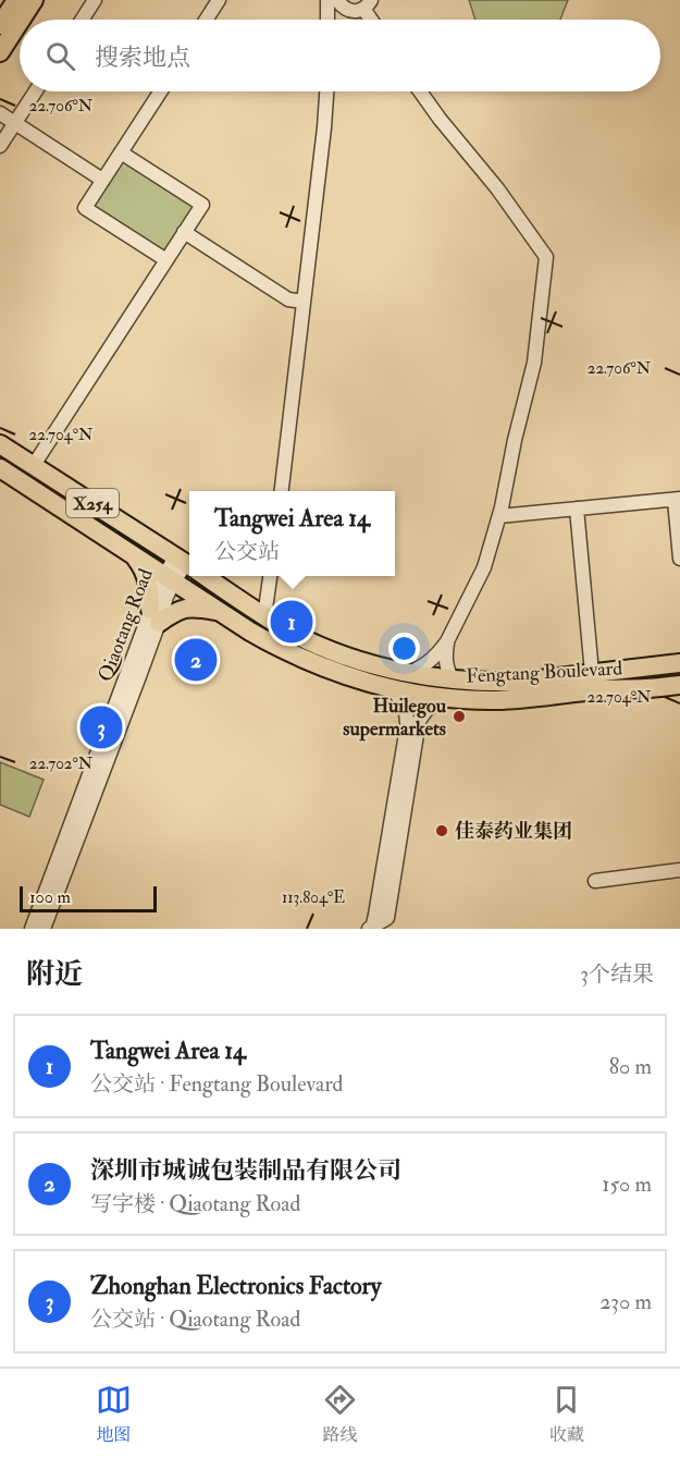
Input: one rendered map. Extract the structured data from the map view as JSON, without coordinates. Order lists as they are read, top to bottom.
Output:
{
  "streets": {
    "main road": ["X254", "Fengtang Boulevard"],
    "street": ["Qiaotang Road"]
  },
  "crossings": [
    ["Qiaotang Road", "Fengtang Boulevard"]
  ],
  "places": ["Huilegou supermarkets", "佳泰药业集团"],
  "scale_bar": "100 m",
  "page": {
    "search": "搜索地点",
    "popup": ["Tangwei Area 14", "公交站"],
    "pins": ["1", "2", "3"],
    "scale": "100 m",
    "heading": ["附近", "3个结果"],
    "list": [
      {
        "mark": "1",
        "name": "Tangwei Area 14",
        "note": "公交站 · Fengtang Boulevard",
        "value": "80 m"
      },
      {
        "mark": "2",
        "name": "深圳市城诚包装制品有限公司",
        "note": "写字楼 · Qiaotang Road",
        "value": "150 m"
      },
      {
        "mark": "3",
        "name": "Zhonghan Electronics Factory",
        "note": "公交站 · Qiaotang Road",
        "value": "230 m"
      }
    ],
    "nav": ["地图", "路线", "收藏"]
  },
  "coordinates": [
    "22.706°N",
    "22.704°N",
    "22.702°N",
    "113.804°E"
  ]
}
